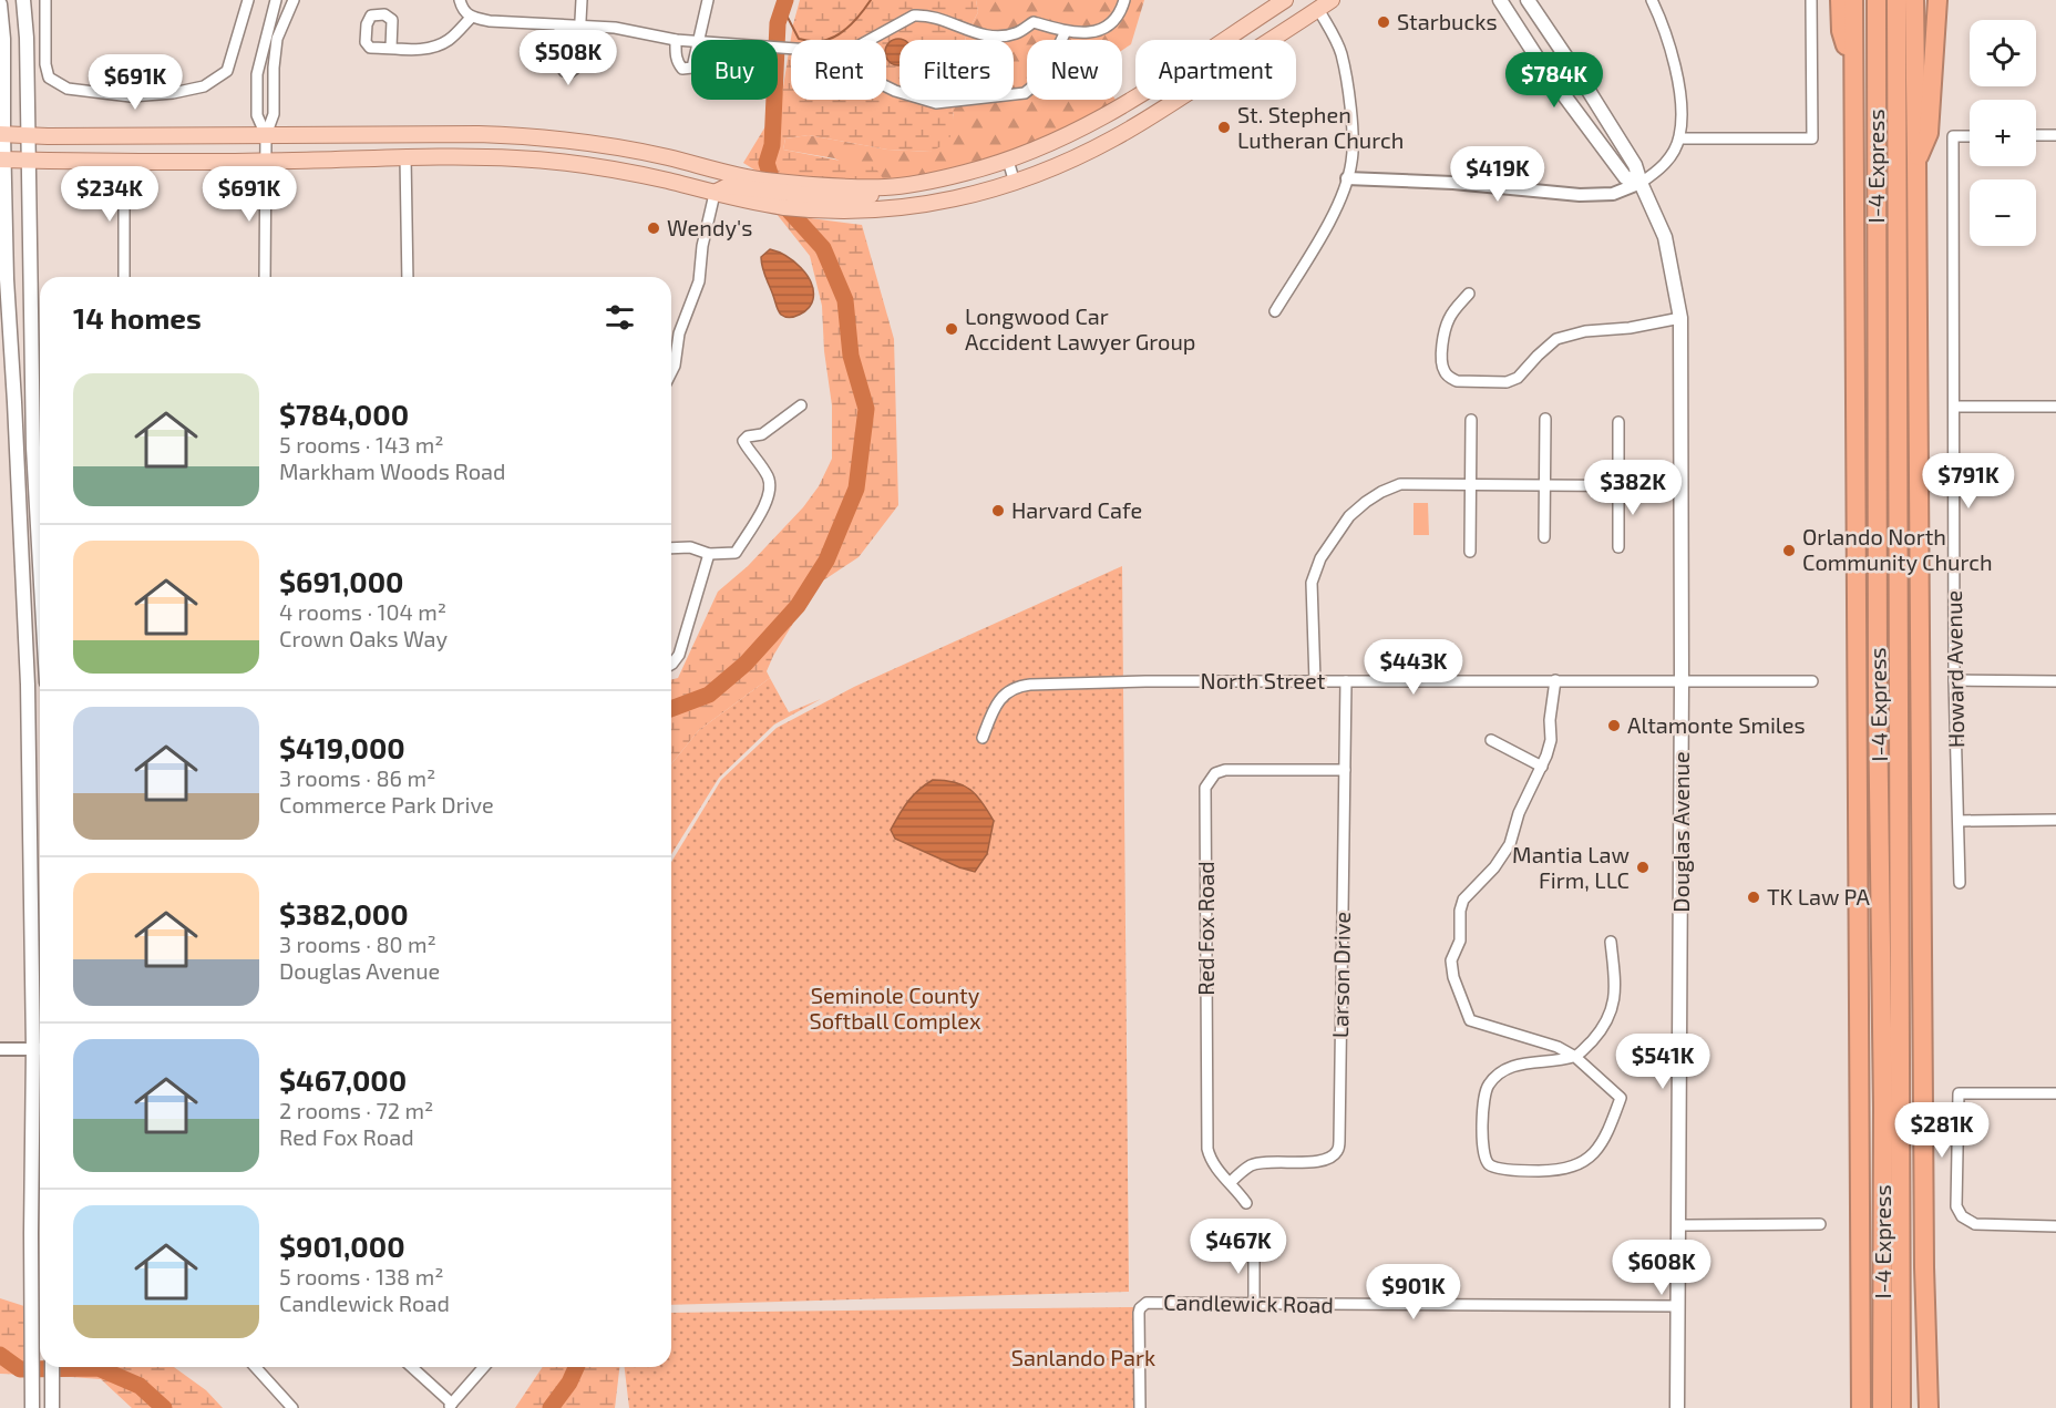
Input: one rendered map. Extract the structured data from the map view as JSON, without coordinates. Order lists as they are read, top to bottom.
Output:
{
  "streets": {
    "highway": ["I-4 Express"],
    "main road": ["Douglas Avenue"],
    "street": [
      "Howard Avenue",
      "North Street",
      "Red Fox Road",
      "Larson Drive",
      "Candlewick Road"
    ]
  },
  "crossings": [
    ["North Street", "Douglas Avenue"],
    ["North Street", "Larson Drive"],
    ["Douglas Avenue", "Candlewick Road"],
    ["Red Fox Road", "Larson Drive"]
  ],
  "parks": ["Seminole County Softball Complex", "Sanlando Park"],
  "places": [
    "Starbucks",
    "St. Stephen Lutheran Church",
    "Wendy's",
    "Longwood Car Accident Lawyer Group",
    "Harvard Cafe",
    "Orlando North Community Church",
    "Altamonte Smiles",
    "Mantia Law Firm, LLC",
    "TK Law PA"
  ],
  "page": {
    "map_buttons": ["+", "−"],
    "price": [
      "$508K",
      "$784K",
      "$691K",
      "$419K",
      "$234K",
      "$691K",
      "$791K",
      "$382K",
      "$443K",
      "$541K",
      "$281K",
      "$467K",
      "$608K",
      "$901K"
    ],
    "chip": [
      "Buy",
      "Rent",
      "Filters",
      "New",
      "Apartment"
    ],
    "heading": "14 homes",
    "list": [
      {
        "name": "$784,000",
        "note": "5 rooms · 143 m² · Markham Woods Road"
      },
      {
        "name": "$691,000",
        "note": "4 rooms · 104 m² · Crown Oaks Way"
      },
      {
        "name": "$419,000",
        "note": "3 rooms · 86 m² · Commerce Park Drive"
      },
      {
        "name": "$382,000",
        "note": "3 rooms · 80 m² · Douglas Avenue"
      },
      {
        "name": "$467,000",
        "note": "2 rooms · 72 m² · Red Fox Road"
      },
      {
        "name": "$901,000",
        "note": "5 rooms · 138 m² · Candlewick Road"
      }
    ]
  }
}
